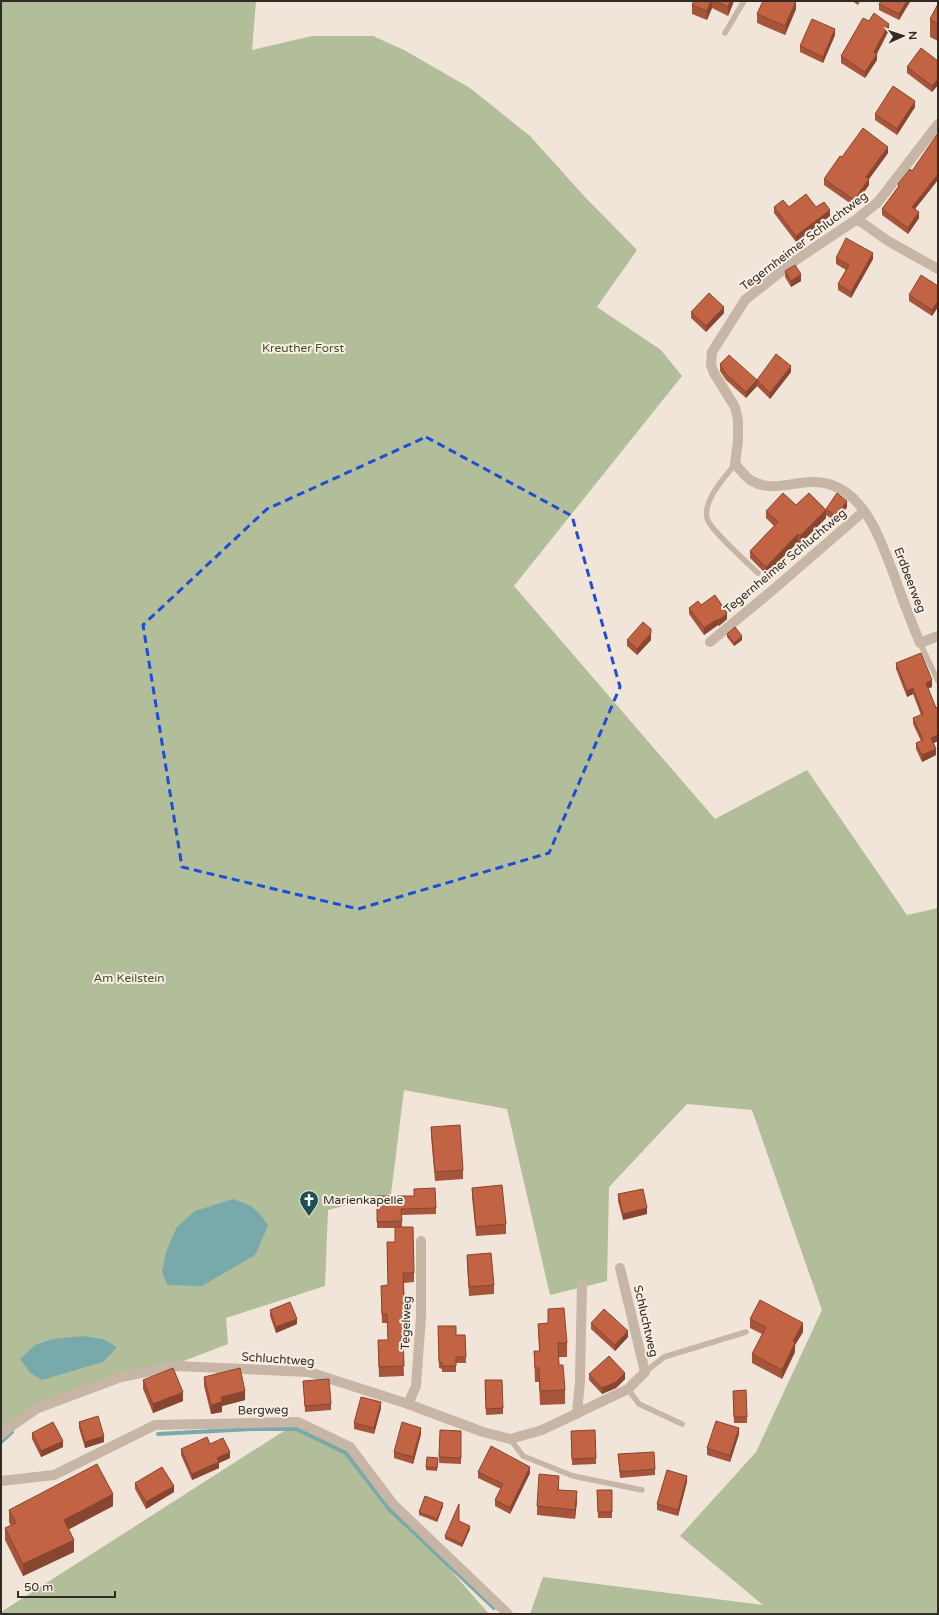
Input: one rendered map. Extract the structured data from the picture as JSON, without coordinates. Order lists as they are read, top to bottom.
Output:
{
  "streets": {
    "street": [
      "Tegernheimer Schluchtweg",
      "Erdbeerweg",
      "Schluchtweg",
      "Tegelweg",
      "Bergweg"
    ]
  },
  "crossings": [
    ["Tegernheimer Schluchtweg", "Erdbeerweg"],
    ["Schluchtweg", "Tegelweg"]
  ],
  "parks": ["Kreuther Forst", "Am Keilstein"],
  "places": {
    "church": ["Marienkapelle"]
  },
  "scale_bar": "50 m",
  "north": "right"
}
